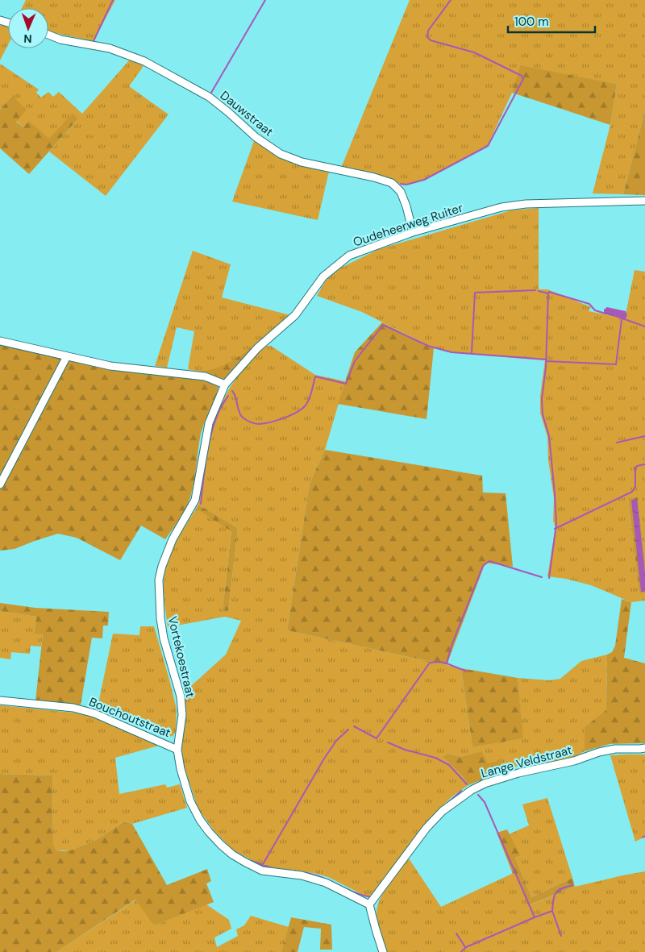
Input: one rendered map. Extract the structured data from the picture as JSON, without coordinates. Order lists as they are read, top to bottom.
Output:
{
  "streets": {
    "street": [
      "Dauwstraat",
      "Oudeheerweg Ruiter",
      "Vortekoestraat",
      "Bouchoutstraat",
      "Lange Veldstraat"
    ]
  },
  "crossings": [
    ["Dauwstraat", "Oudeheerweg Ruiter"],
    ["Oudeheerweg Ruiter", "Vortekoestraat"],
    ["Vortekoestraat", "Bouchoutstraat"],
    ["Vortekoestraat", "Lange Veldstraat"]
  ],
  "scale_bar": "100 m",
  "north": "bottom"
}
